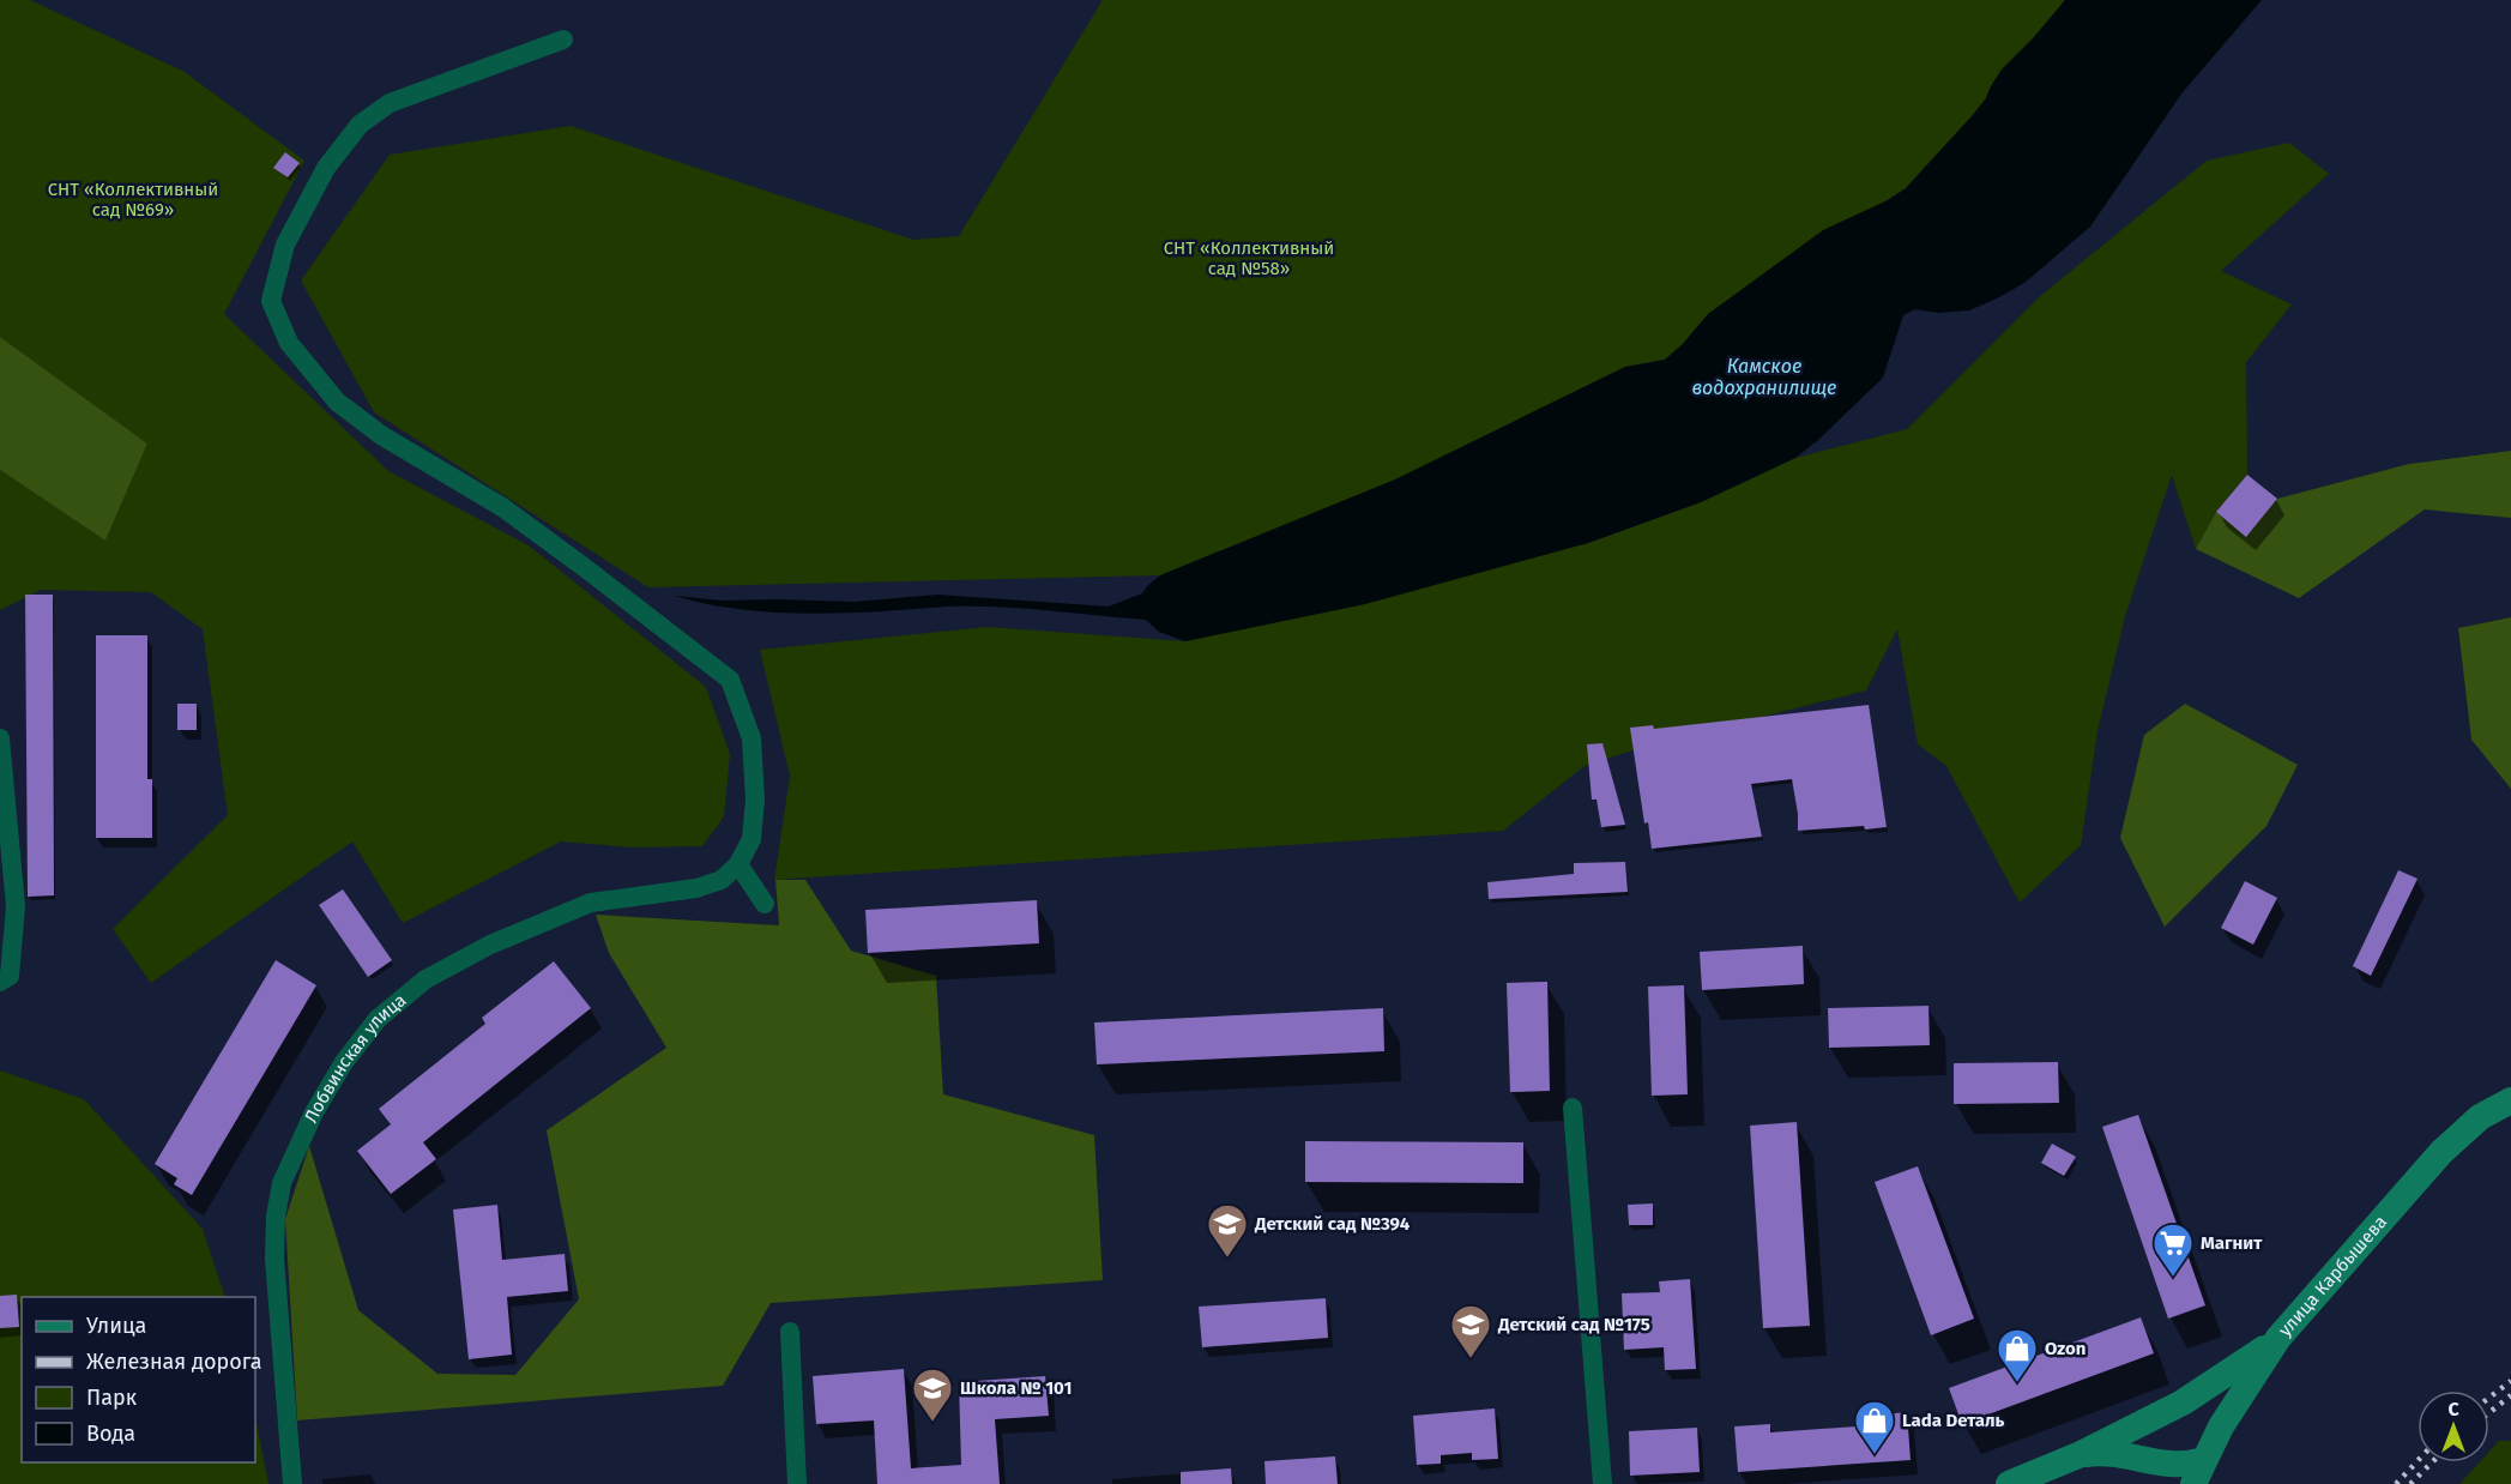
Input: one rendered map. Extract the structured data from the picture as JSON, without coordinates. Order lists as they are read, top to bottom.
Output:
{
  "streets": {
    "main road": ["улица Карбышева"],
    "street": ["Лобвинская улица"]
  },
  "water": ["Камское водохранилище"],
  "parks": ["СНТ «Коллективный сад №69»", "СНТ «Коллективный сад №58»"],
  "places": {
    "school or university": ["Детский сад №394", "Детский сад №175", "Школа № 101"],
    "supermarket": ["Магнит"],
    "shop": ["Ozon", "Lada Dеталь"]
  },
  "legend": [
    "Улица",
    "Железная дорога",
    "Парк",
    "Вода"
  ],
  "north": "top"
}
